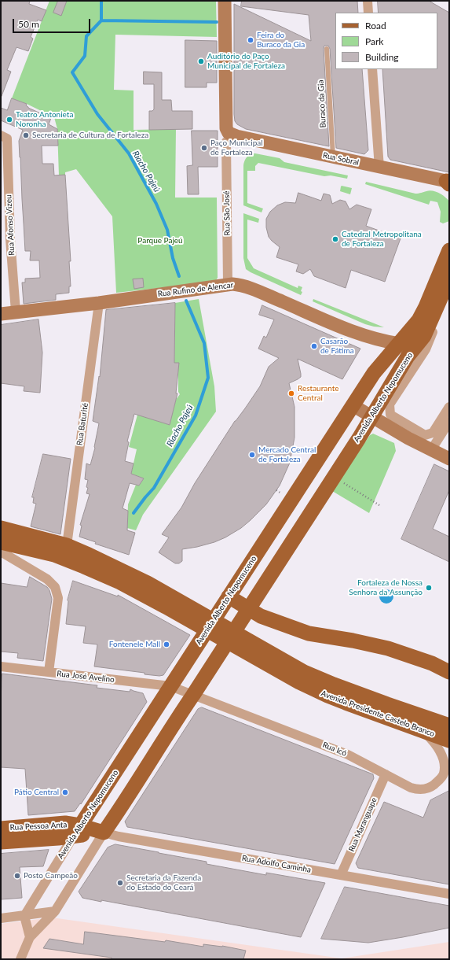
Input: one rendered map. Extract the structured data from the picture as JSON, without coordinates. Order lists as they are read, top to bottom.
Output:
{
  "streets": {
    "main road": ["Avenida Alberto Nepomuceno", "Avenida Presidente Castelo Branco", "Rua Pessoa Anta"],
    "street": [
      "Rua Sobral",
      "Rua São José",
      "Rua Afonso Vizeu",
      "Rua Rufino de Alencar",
      "Rua Baturité",
      "Rua José Avelino",
      "Rua Icó",
      "Rua Maranguape",
      "Rua Adolfo Caminha"
    ],
    "lane": ["Buraco da Gia"]
  },
  "crossings": [
    ["Buraco da Gia", "Rua Sobral"],
    ["Rua Sobral", "Rua São José"],
    ["Rua São José", "Rua Rufino de Alencar"],
    ["Rua Afonso Vizeu", "Rua Rufino de Alencar"],
    ["Rua Rufino de Alencar", "Avenida Alberto Nepomuceno"],
    ["Rua Rufino de Alencar", "Rua Baturité"],
    ["Avenida Alberto Nepomuceno", "Rua José Avelino"],
    ["Avenida Alberto Nepomuceno", "Rua Icó"],
    ["Avenida Alberto Nepomuceno", "Rua Pessoa Anta"],
    ["Avenida Alberto Nepomuceno", "Rua Adolfo Caminha"],
    ["Rua Baturité", "Avenida Presidente Castelo Branco"],
    ["Rua José Avelino", "Rua Icó"],
    ["Avenida Presidente Castelo Branco", "Rua Icó"],
    ["Rua Icó", "Rua Maranguape"],
    ["Rua Maranguape", "Rua Adolfo Caminha"],
    ["Rua Pessoa Anta", "Rua Adolfo Caminha"]
  ],
  "water": ["Riacho Pajeú"],
  "parks": ["Parque Pajeú"],
  "places": [
    "Feira do Buraco da Gia",
    "Auditório do Paço Municipal de Fortaleza",
    "Teatro Antonieta Noronha",
    "Secretaria de Cultura de Fortaleza",
    "Paço Municipal de Fortaleza",
    "Catedral Metropolitana de Fortaleza",
    "Casarão de Fátima",
    "Restaurante Central",
    "Mercado Central de Fortaleza",
    "Fortaleza de Nossa Senhora da Assunção",
    "Fontenele Mall",
    "Pátio Central",
    "Posto Campeão",
    "Secretaria da Fazenda do Estado do Ceará"
  ],
  "legend": ["Road", "Park", "Building"],
  "scale_bar": "50 m"
}
